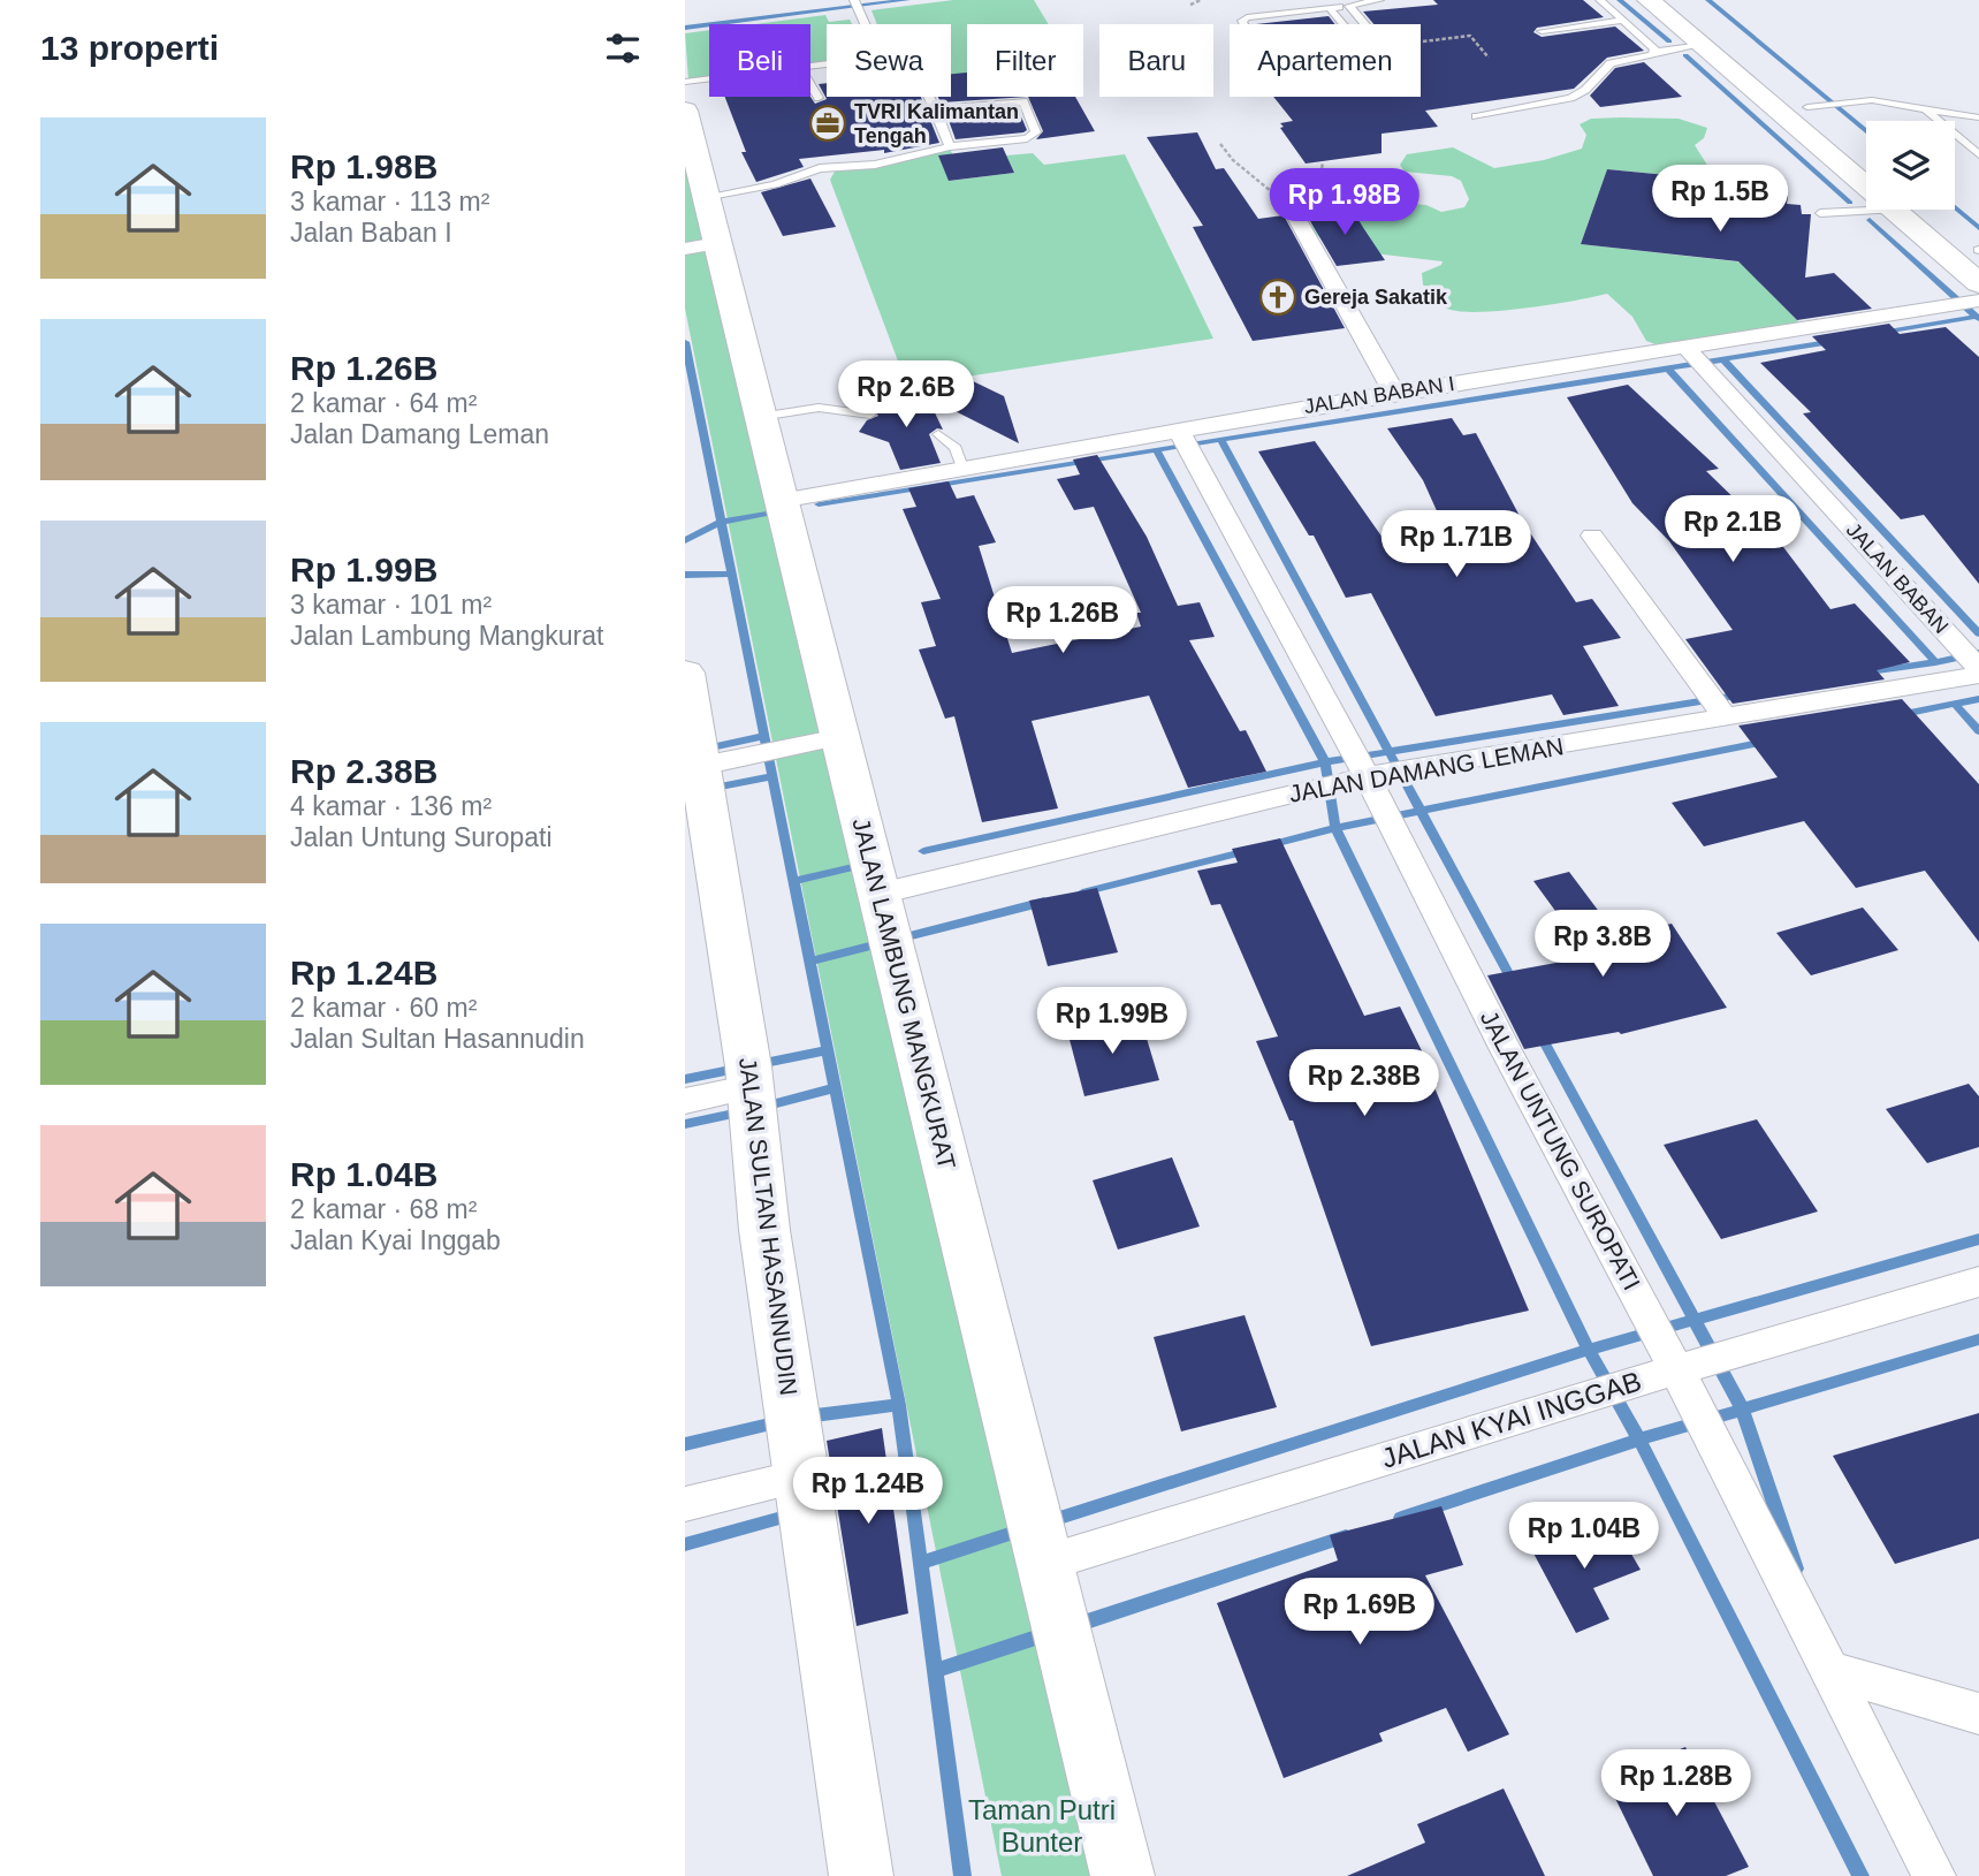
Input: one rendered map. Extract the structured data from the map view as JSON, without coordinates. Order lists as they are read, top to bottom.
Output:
{
  "streets": {
    "street": [
      "JALAN BABAN I",
      "JALAN BABAN",
      "JALAN DAMANG LEMAN",
      "JALAN LAMBUNG MANGKURAT",
      "JALAN UNTUNG SUROPATI",
      "JALAN SULTAN HASANNUDIN",
      "JALAN KYAI INGGAB"
    ]
  },
  "crossings": [
    ["JALAN BABAN I", "JALAN BABAN"],
    ["JALAN BABAN I", "JALAN LAMBUNG MANGKURAT"],
    ["JALAN BABAN I", "JALAN UNTUNG SUROPATI"],
    ["JALAN BABAN", "JALAN DAMANG LEMAN"],
    ["JALAN DAMANG LEMAN", "JALAN LAMBUNG MANGKURAT"],
    ["JALAN DAMANG LEMAN", "JALAN UNTUNG SUROPATI"],
    ["JALAN LAMBUNG MANGKURAT", "JALAN KYAI INGGAB"],
    ["JALAN UNTUNG SUROPATI", "JALAN KYAI INGGAB"]
  ],
  "parks": ["Taman Putri Bunter"],
  "places": {
    "office": ["TVRI Kalimantan Tengah"],
    "church": ["Gereja Sakatik"]
  },
  "page": {
    "heading": "13 properti",
    "chip": [
      "Beli",
      "Sewa",
      "Filter",
      "Baru",
      "Apartemen"
    ],
    "list": [
      {
        "name": "Rp 1.98B",
        "note": "3 kamar · 113 m² · Jalan Baban I"
      },
      {
        "name": "Rp 1.26B",
        "note": "2 kamar · 64 m² · Jalan Damang Leman"
      },
      {
        "name": "Rp 1.99B",
        "note": "3 kamar · 101 m² · Jalan Lambung Mangkurat"
      },
      {
        "name": "Rp 2.38B",
        "note": "4 kamar · 136 m² · Jalan Untung Suropati"
      },
      {
        "name": "Rp 1.24B",
        "note": "2 kamar · 60 m² · Jalan Sultan Hasannudin"
      },
      {
        "name": "Rp 1.04B",
        "note": "2 kamar · 68 m² · Jalan Kyai Inggab"
      }
    ],
    "price": [
      "Rp 1.5B",
      "Rp 1.98B",
      "Rp 2.6B",
      "Rp 2.1B",
      "Rp 1.71B",
      "Rp 1.26B",
      "Rp 3.8B",
      "Rp 1.99B",
      "Rp 2.38B",
      "Rp 1.24B",
      "Rp 1.04B",
      "Rp 1.69B",
      "Rp 1.28B"
    ]
  }
}
